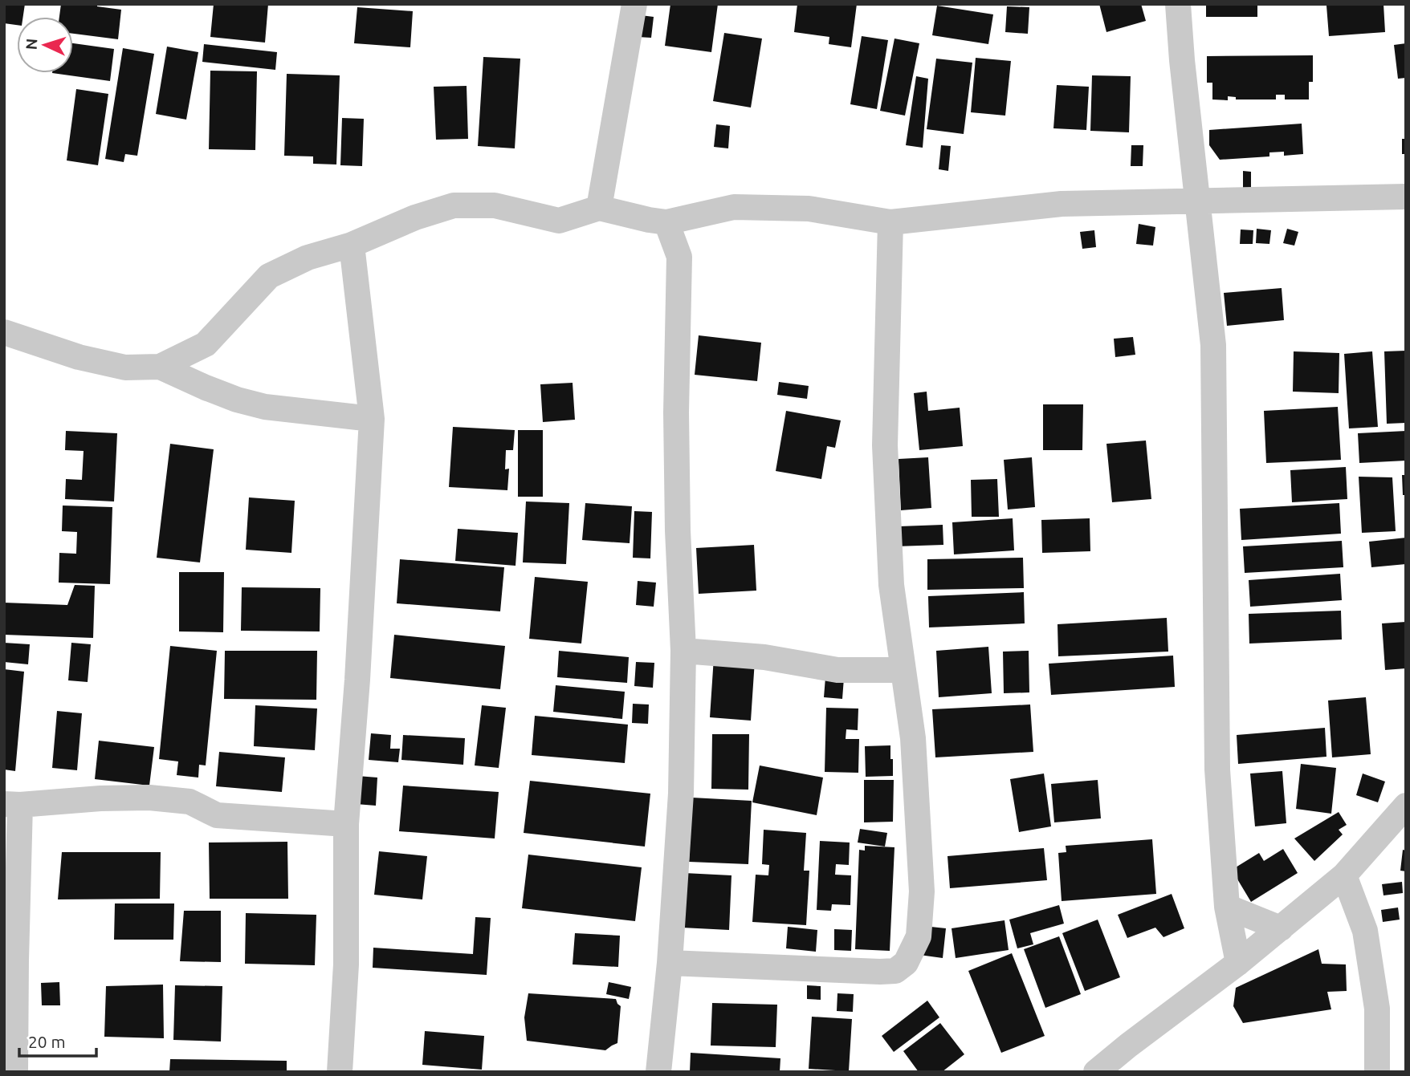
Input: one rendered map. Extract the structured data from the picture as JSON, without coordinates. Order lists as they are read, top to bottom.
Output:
{
  "scale_bar": "20 m",
  "north": "left"
}
